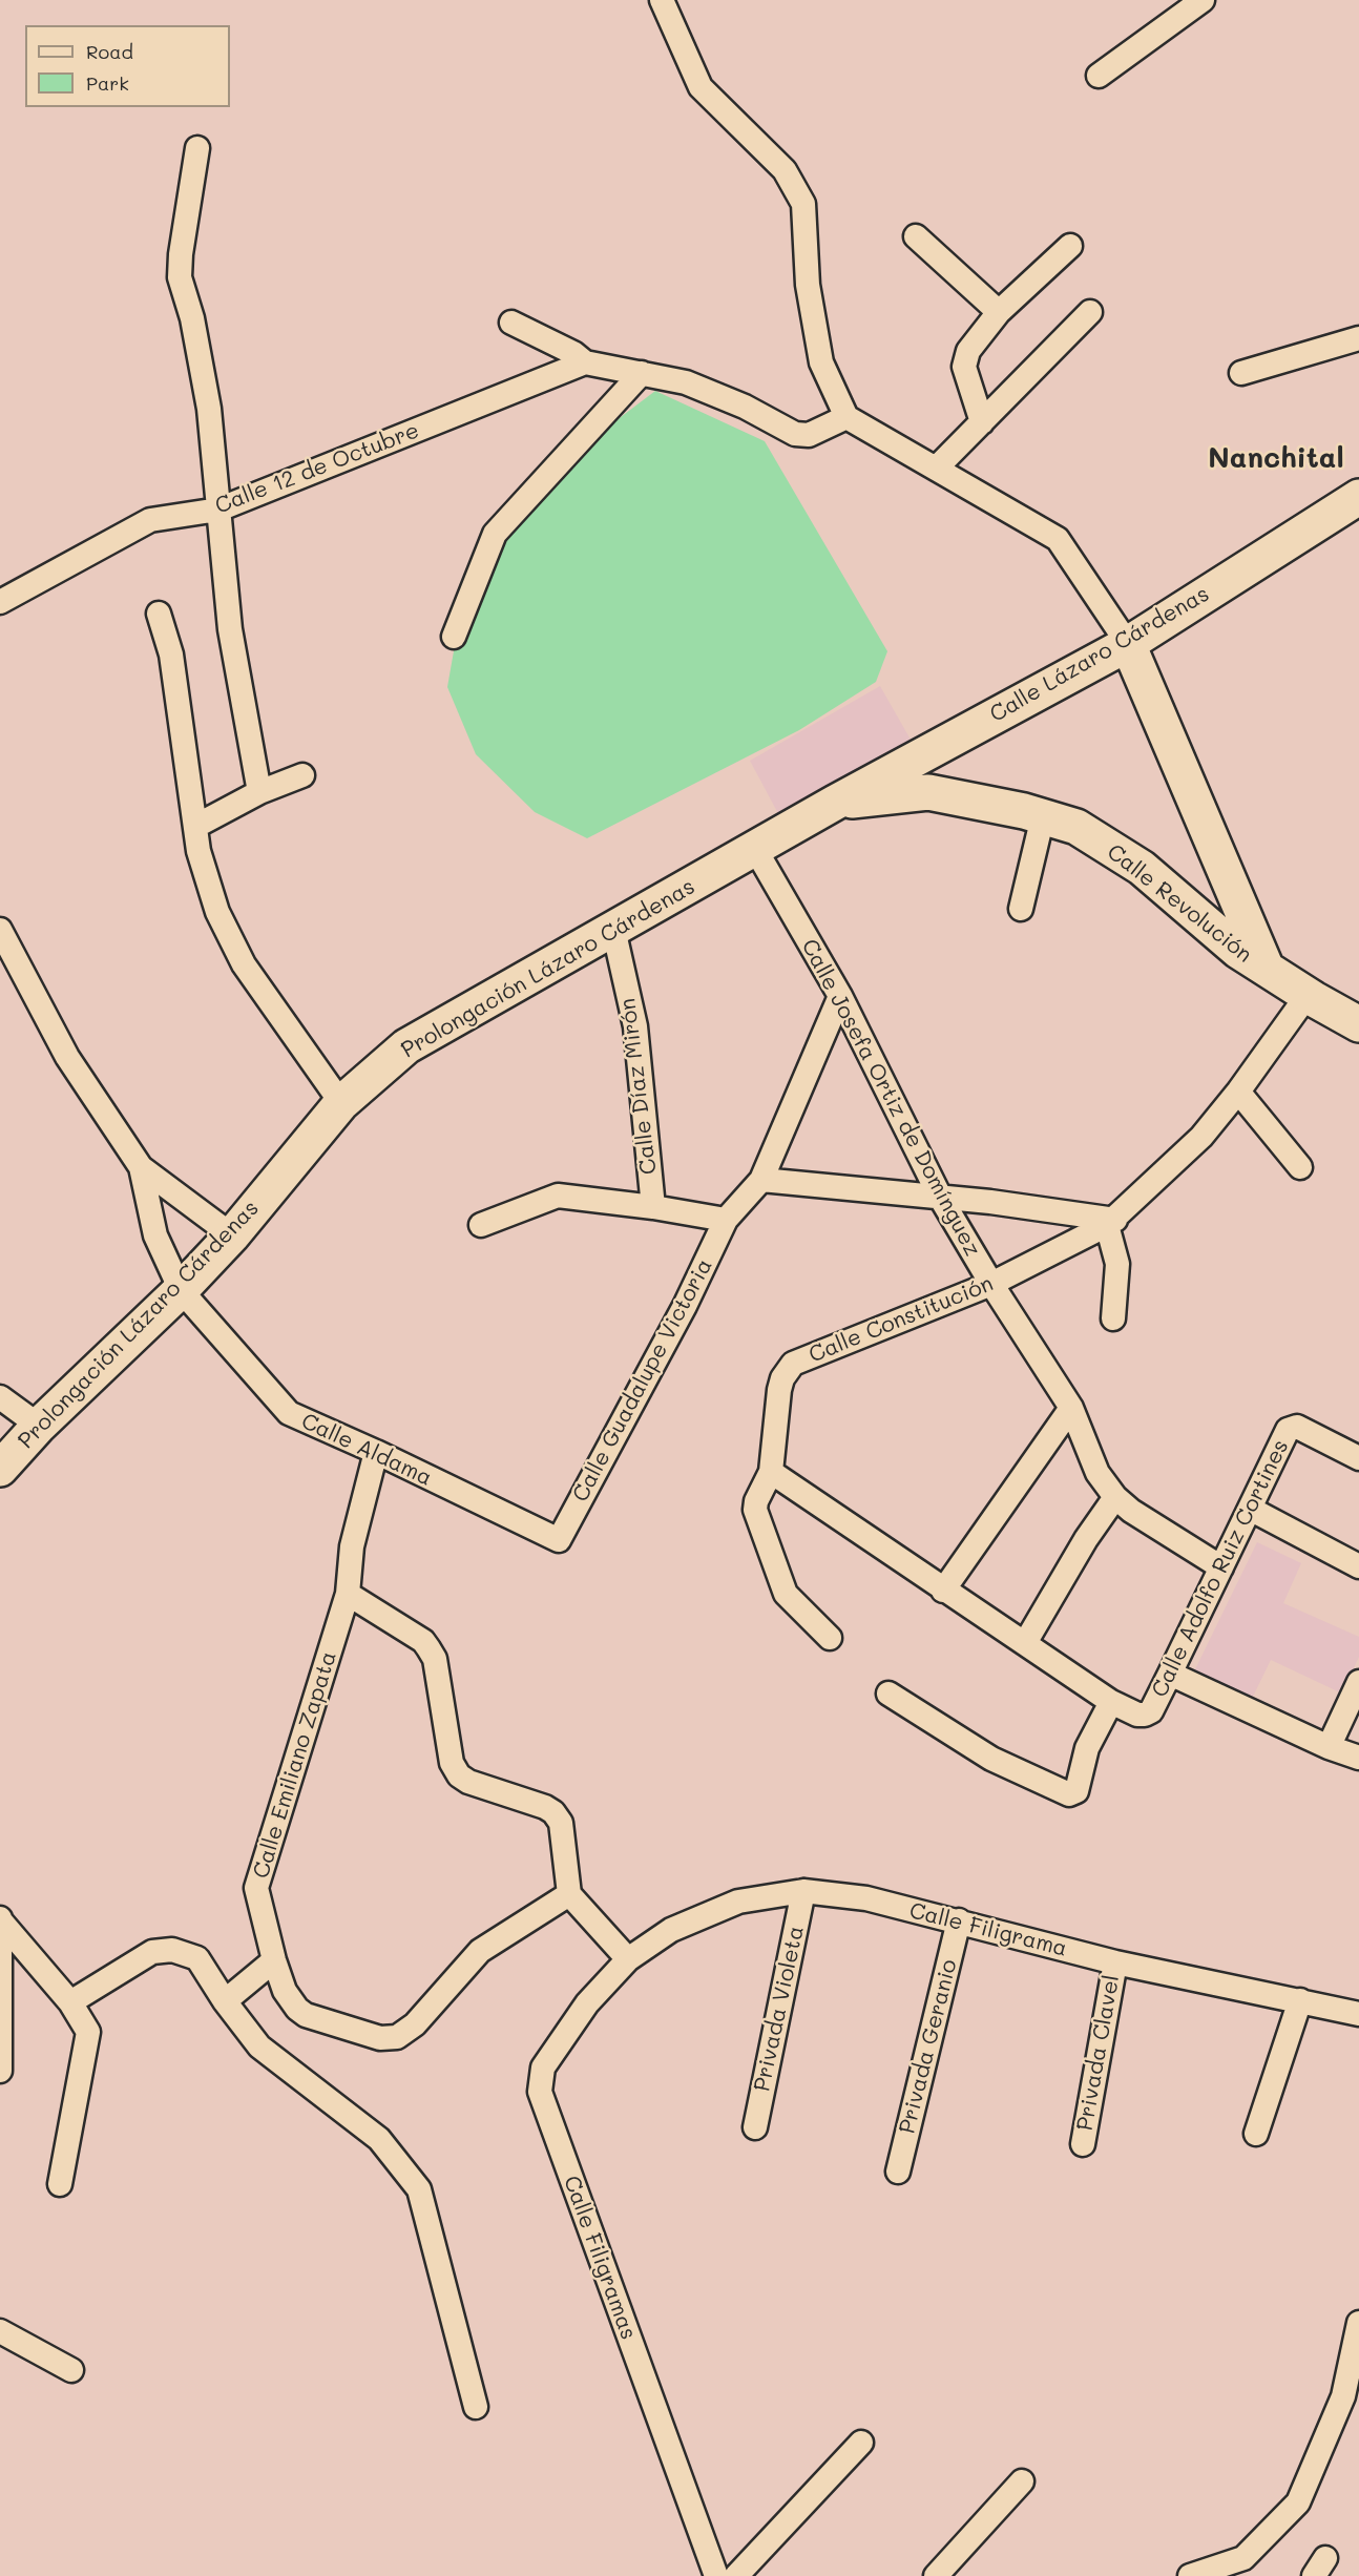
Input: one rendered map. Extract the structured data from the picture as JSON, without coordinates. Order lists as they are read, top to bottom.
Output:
{
  "streets": {
    "main road": ["Calle Lázaro Cárdenas", "Calle Revolución", "Prolongación Lázaro Cárdenas"],
    "street": [
      "Calle 12 de Octubre",
      "Calle Díaz Mirón",
      "Calle Josefa Ortiz de Domínguez",
      "Calle Constitución",
      "Calle Guadalupe Victoria",
      "Calle Aldama",
      "Calle Adolfo Ruiz Cortines",
      "Calle Emiliano Zapata",
      "Calle Filigrama",
      "Privada Violeta",
      "Privada Geranio",
      "Privada Clavel",
      "Calle Filigramas"
    ]
  },
  "crossings": [
    ["Calle Lázaro Cárdenas", "Calle Revolución"],
    ["Calle Lázaro Cárdenas", "Prolongación Lázaro Cárdenas"],
    ["Calle Revolución", "Prolongación Lázaro Cárdenas"],
    ["Calle Revolución", "Calle Constitución"],
    ["Prolongación Lázaro Cárdenas", "Calle Díaz Mirón"],
    ["Prolongación Lázaro Cárdenas", "Calle Josefa Ortiz de Domínguez"],
    ["Prolongación Lázaro Cárdenas", "Calle Aldama"],
    ["Calle Josefa Ortiz de Domínguez", "Calle Constitución"],
    ["Calle Josefa Ortiz de Domínguez", "Calle Adolfo Ruiz Cortines"],
    ["Calle Guadalupe Victoria", "Calle Aldama"],
    ["Calle Aldama", "Calle Emiliano Zapata"],
    ["Calle Filigrama", "Privada Violeta"],
    ["Calle Filigrama", "Privada Geranio"],
    ["Calle Filigrama", "Privada Clavel"],
    ["Calle Filigrama", "Calle Filigramas"]
  ],
  "districts": ["Nanchital"],
  "legend": ["Road", "Park"]
}
